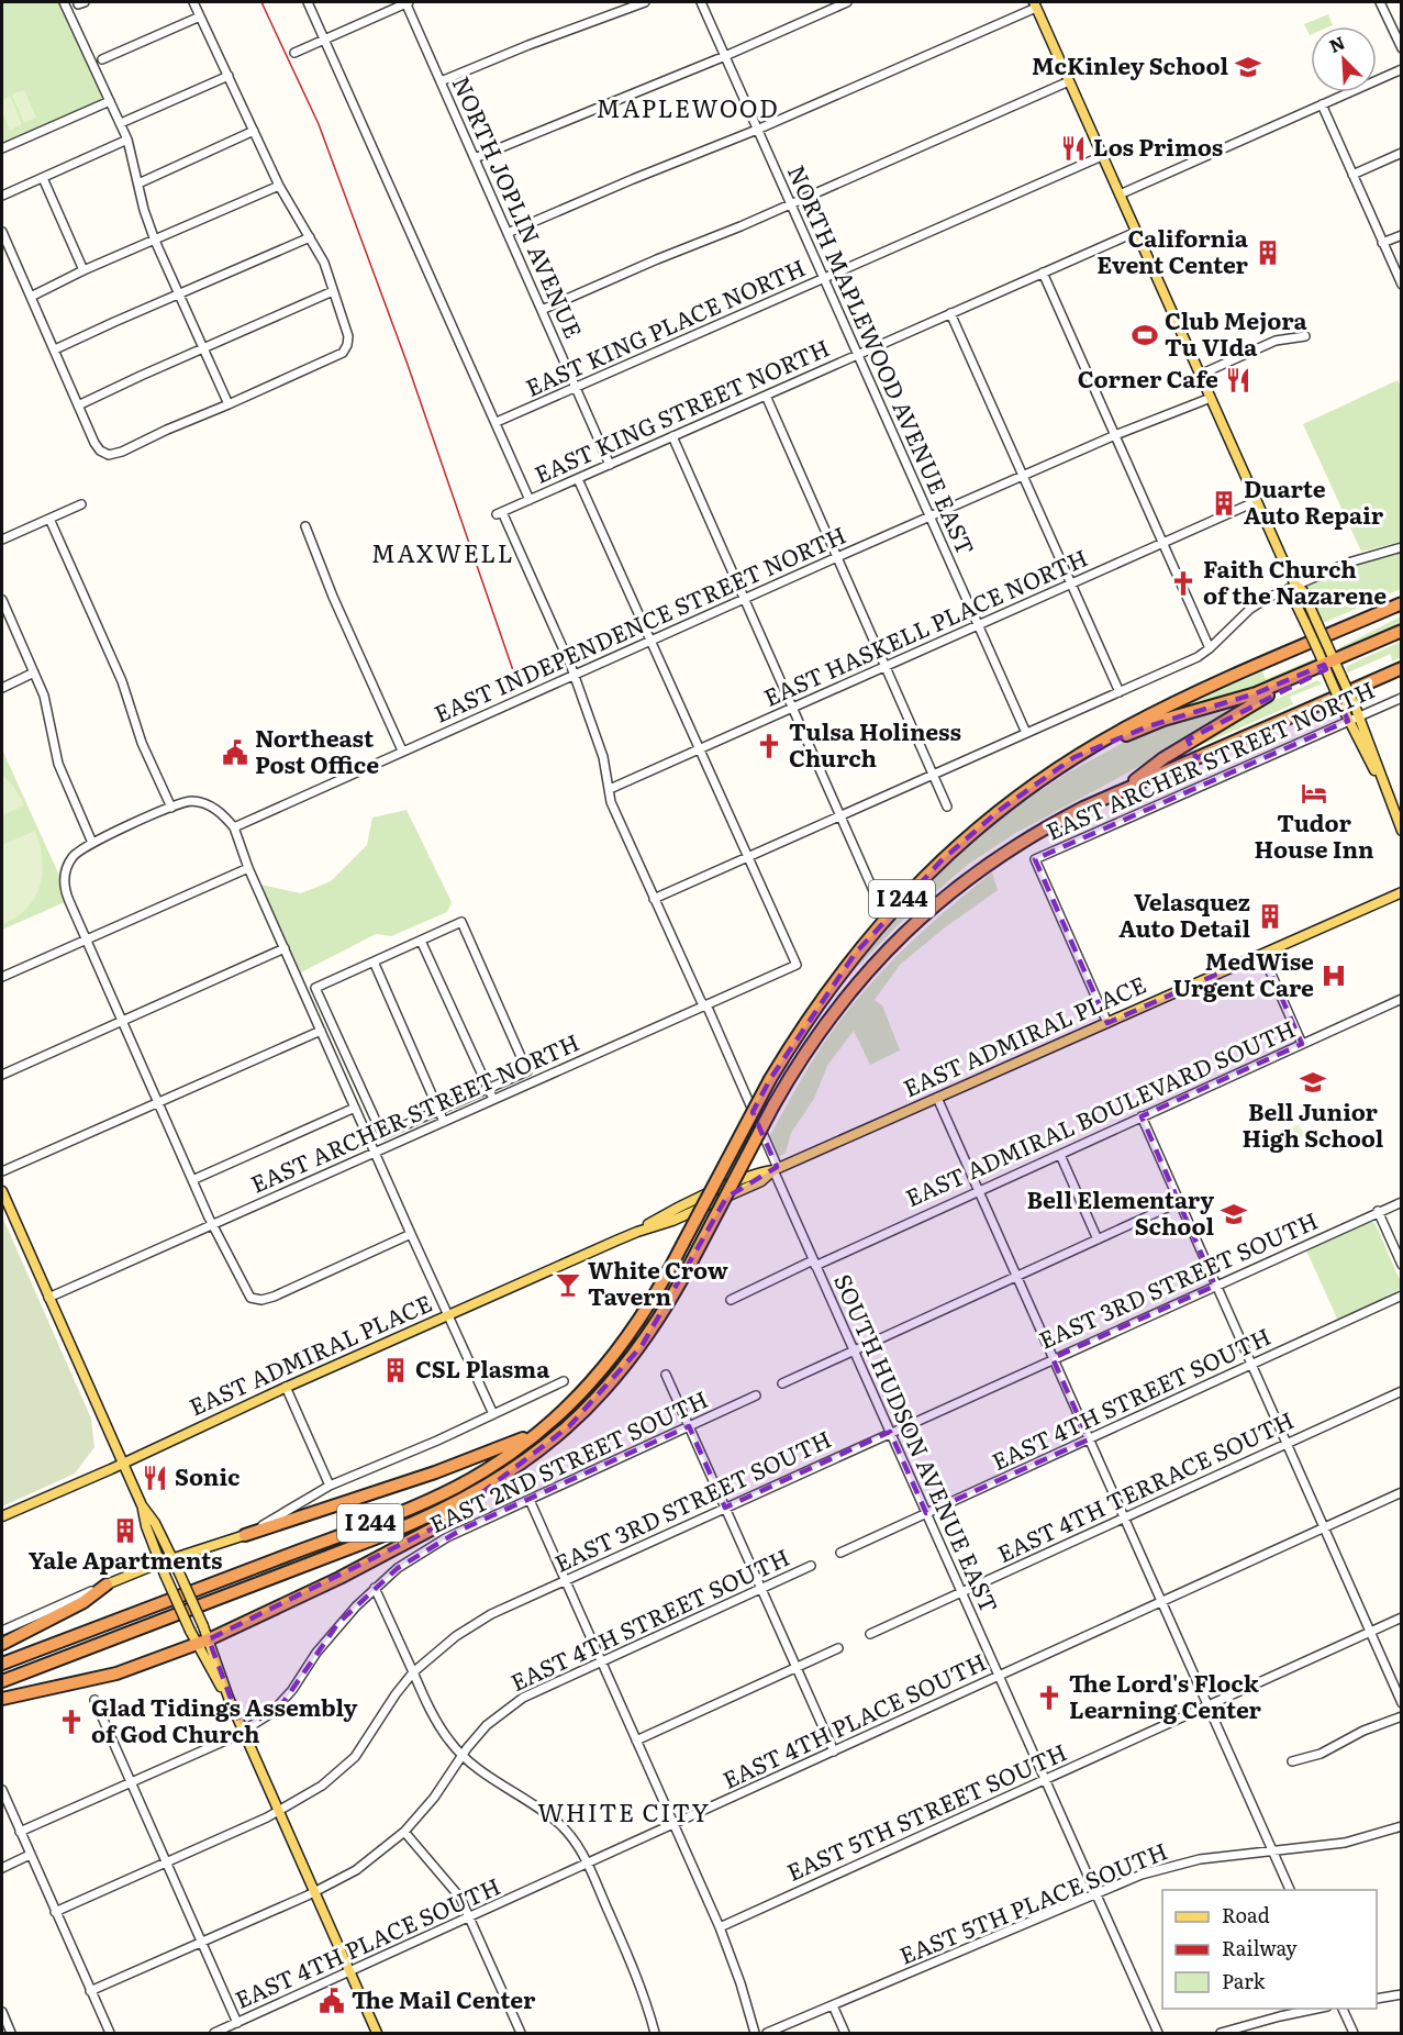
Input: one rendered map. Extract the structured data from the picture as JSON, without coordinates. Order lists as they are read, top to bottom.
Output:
{
  "streets": {
    "highway": ["I 244"],
    "main road": ["EAST ADMIRAL PLACE"],
    "street": [
      "NORTH JOPLIN AVENUE",
      "EAST KING PLACE NORTH",
      "NORTH MAPLEWOOD AVENUE EAST",
      "EAST KING STREET NORTH",
      "EAST INDEPENDENCE STREET NORTH",
      "EAST HASKELL PLACE NORTH",
      "EAST ARCHER STREET NORTH",
      "EAST ADMIRAL BOULEVARD SOUTH",
      "EAST 3RD STREET SOUTH",
      "EAST 4TH STREET SOUTH",
      "SOUTH HUDSON AVENUE EAST",
      "EAST 2ND STREET SOUTH",
      "EAST 4TH TERRACE SOUTH",
      "EAST 4TH PLACE SOUTH",
      "EAST 5TH STREET SOUTH",
      "EAST 5TH PLACE SOUTH"
    ]
  },
  "crossings": [
    ["NORTH JOPLIN AVENUE", "EAST KING PLACE NORTH"],
    ["NORTH JOPLIN AVENUE", "EAST KING STREET NORTH"],
    ["EAST KING PLACE NORTH", "NORTH MAPLEWOOD AVENUE EAST"],
    ["NORTH MAPLEWOOD AVENUE EAST", "EAST KING STREET NORTH"],
    ["NORTH MAPLEWOOD AVENUE EAST", "EAST INDEPENDENCE STREET NORTH"],
    ["NORTH MAPLEWOOD AVENUE EAST", "EAST HASKELL PLACE NORTH"],
    ["EAST KING STREET NORTH", "SOUTH HUDSON AVENUE EAST"],
    ["EAST INDEPENDENCE STREET NORTH", "SOUTH HUDSON AVENUE EAST"],
    ["EAST HASKELL PLACE NORTH", "SOUTH HUDSON AVENUE EAST"],
    ["EAST ARCHER STREET NORTH", "EAST ADMIRAL PLACE"],
    ["EAST ARCHER STREET NORTH", "SOUTH HUDSON AVENUE EAST"],
    ["EAST ADMIRAL PLACE", "SOUTH HUDSON AVENUE EAST"],
    ["EAST ADMIRAL BOULEVARD SOUTH", "SOUTH HUDSON AVENUE EAST"],
    ["EAST 3RD STREET SOUTH", "SOUTH HUDSON AVENUE EAST"],
    ["EAST 4TH STREET SOUTH", "SOUTH HUDSON AVENUE EAST"],
    ["SOUTH HUDSON AVENUE EAST", "EAST 4TH TERRACE SOUTH"],
    ["SOUTH HUDSON AVENUE EAST", "EAST 4TH PLACE SOUTH"],
    ["SOUTH HUDSON AVENUE EAST", "EAST 5TH STREET SOUTH"],
    ["SOUTH HUDSON AVENUE EAST", "EAST 5TH PLACE SOUTH"]
  ],
  "districts": ["MAPLEWOOD", "MAXWELL", "WHITE CITY"],
  "places": {
    "school or university": ["McKinley School", "Bell Junior High School", "Bell Elementary School"],
    "restaurant": ["Los Primos", "Corner Cafe", "Sonic"],
    "building": [
      "California Event Center",
      "Duarte Auto Repair",
      "Velasquez Auto Detail",
      "CSL Plasma",
      "Yale Apartments"
    ],
    "sports": ["Club Mejora Tu VIda"],
    "church": [
      "Faith Church of the Nazarene",
      "Tulsa Holiness Church",
      "The Lord's Flock Learning Center",
      "Glad Tidings Assembly of God Church"
    ],
    "public building": ["Northeast Post Office", "The Mail Center"],
    "hotel": ["Tudor House Inn"],
    "hospital": ["MedWise Urgent Care"],
    "bar": ["White Crow Tavern"]
  },
  "legend": ["Road", "Railway", "Park"],
  "north": "top left"
}
